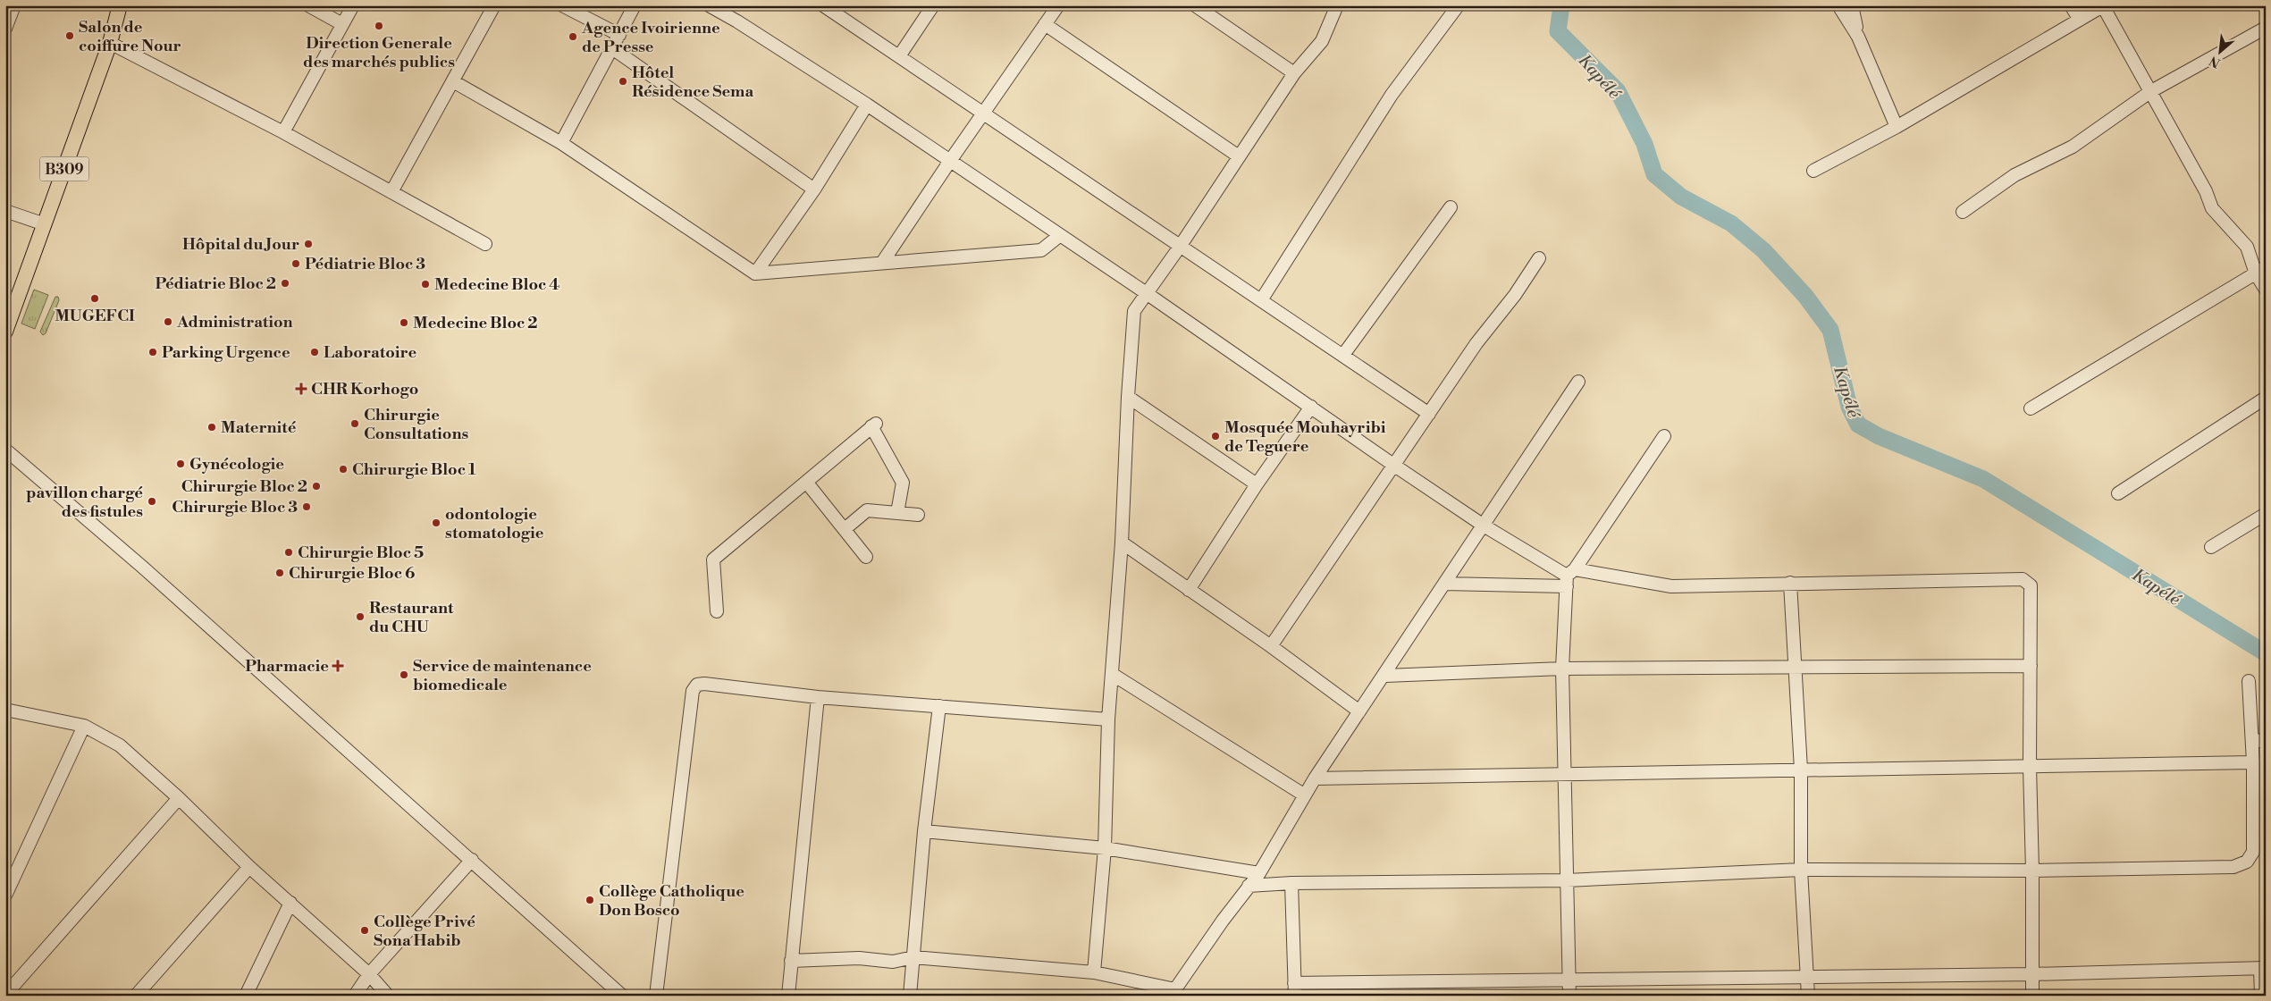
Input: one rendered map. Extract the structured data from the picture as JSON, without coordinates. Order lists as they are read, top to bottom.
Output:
{
  "streets": {
    "main road": ["B309"]
  },
  "water": ["Kapélé"],
  "places": {
    "other": [
      "Direction Generale des marchés publics",
      "Salon de coiffure Nour",
      "Agence Ivoirienne de Presse",
      "Hôtel Résidence Sema",
      "Hôpital du Jour",
      "Pédiatrie Bloc 3",
      "Pédiatrie Bloc 2",
      "Medecine Bloc 4",
      "MUGEFCI",
      "Administration",
      "Medecine Bloc 2",
      "Parking Urgence",
      "Laboratoire",
      "Chirurgie Consultations",
      "Maternité",
      "Mosquée Mouhayribi de Teguere",
      "Gynécologie",
      "Chirurgie Bloc 1",
      "Chirurgie Bloc 2",
      "pavillon chargé des fistules",
      "Chirurgie Bloc 3",
      "odontologie stomatologie",
      "Chirurgie Bloc 5",
      "Chirurgie Bloc 6",
      "Restaurant du CHU",
      "Service de maintenance biomedicale",
      "Collège Catholique Don Bosco",
      "Collège Privé Sona Habib"
    ],
    "health": ["CHR Korhogo", "Pharmacie"]
  },
  "north": "bottom left"
}
